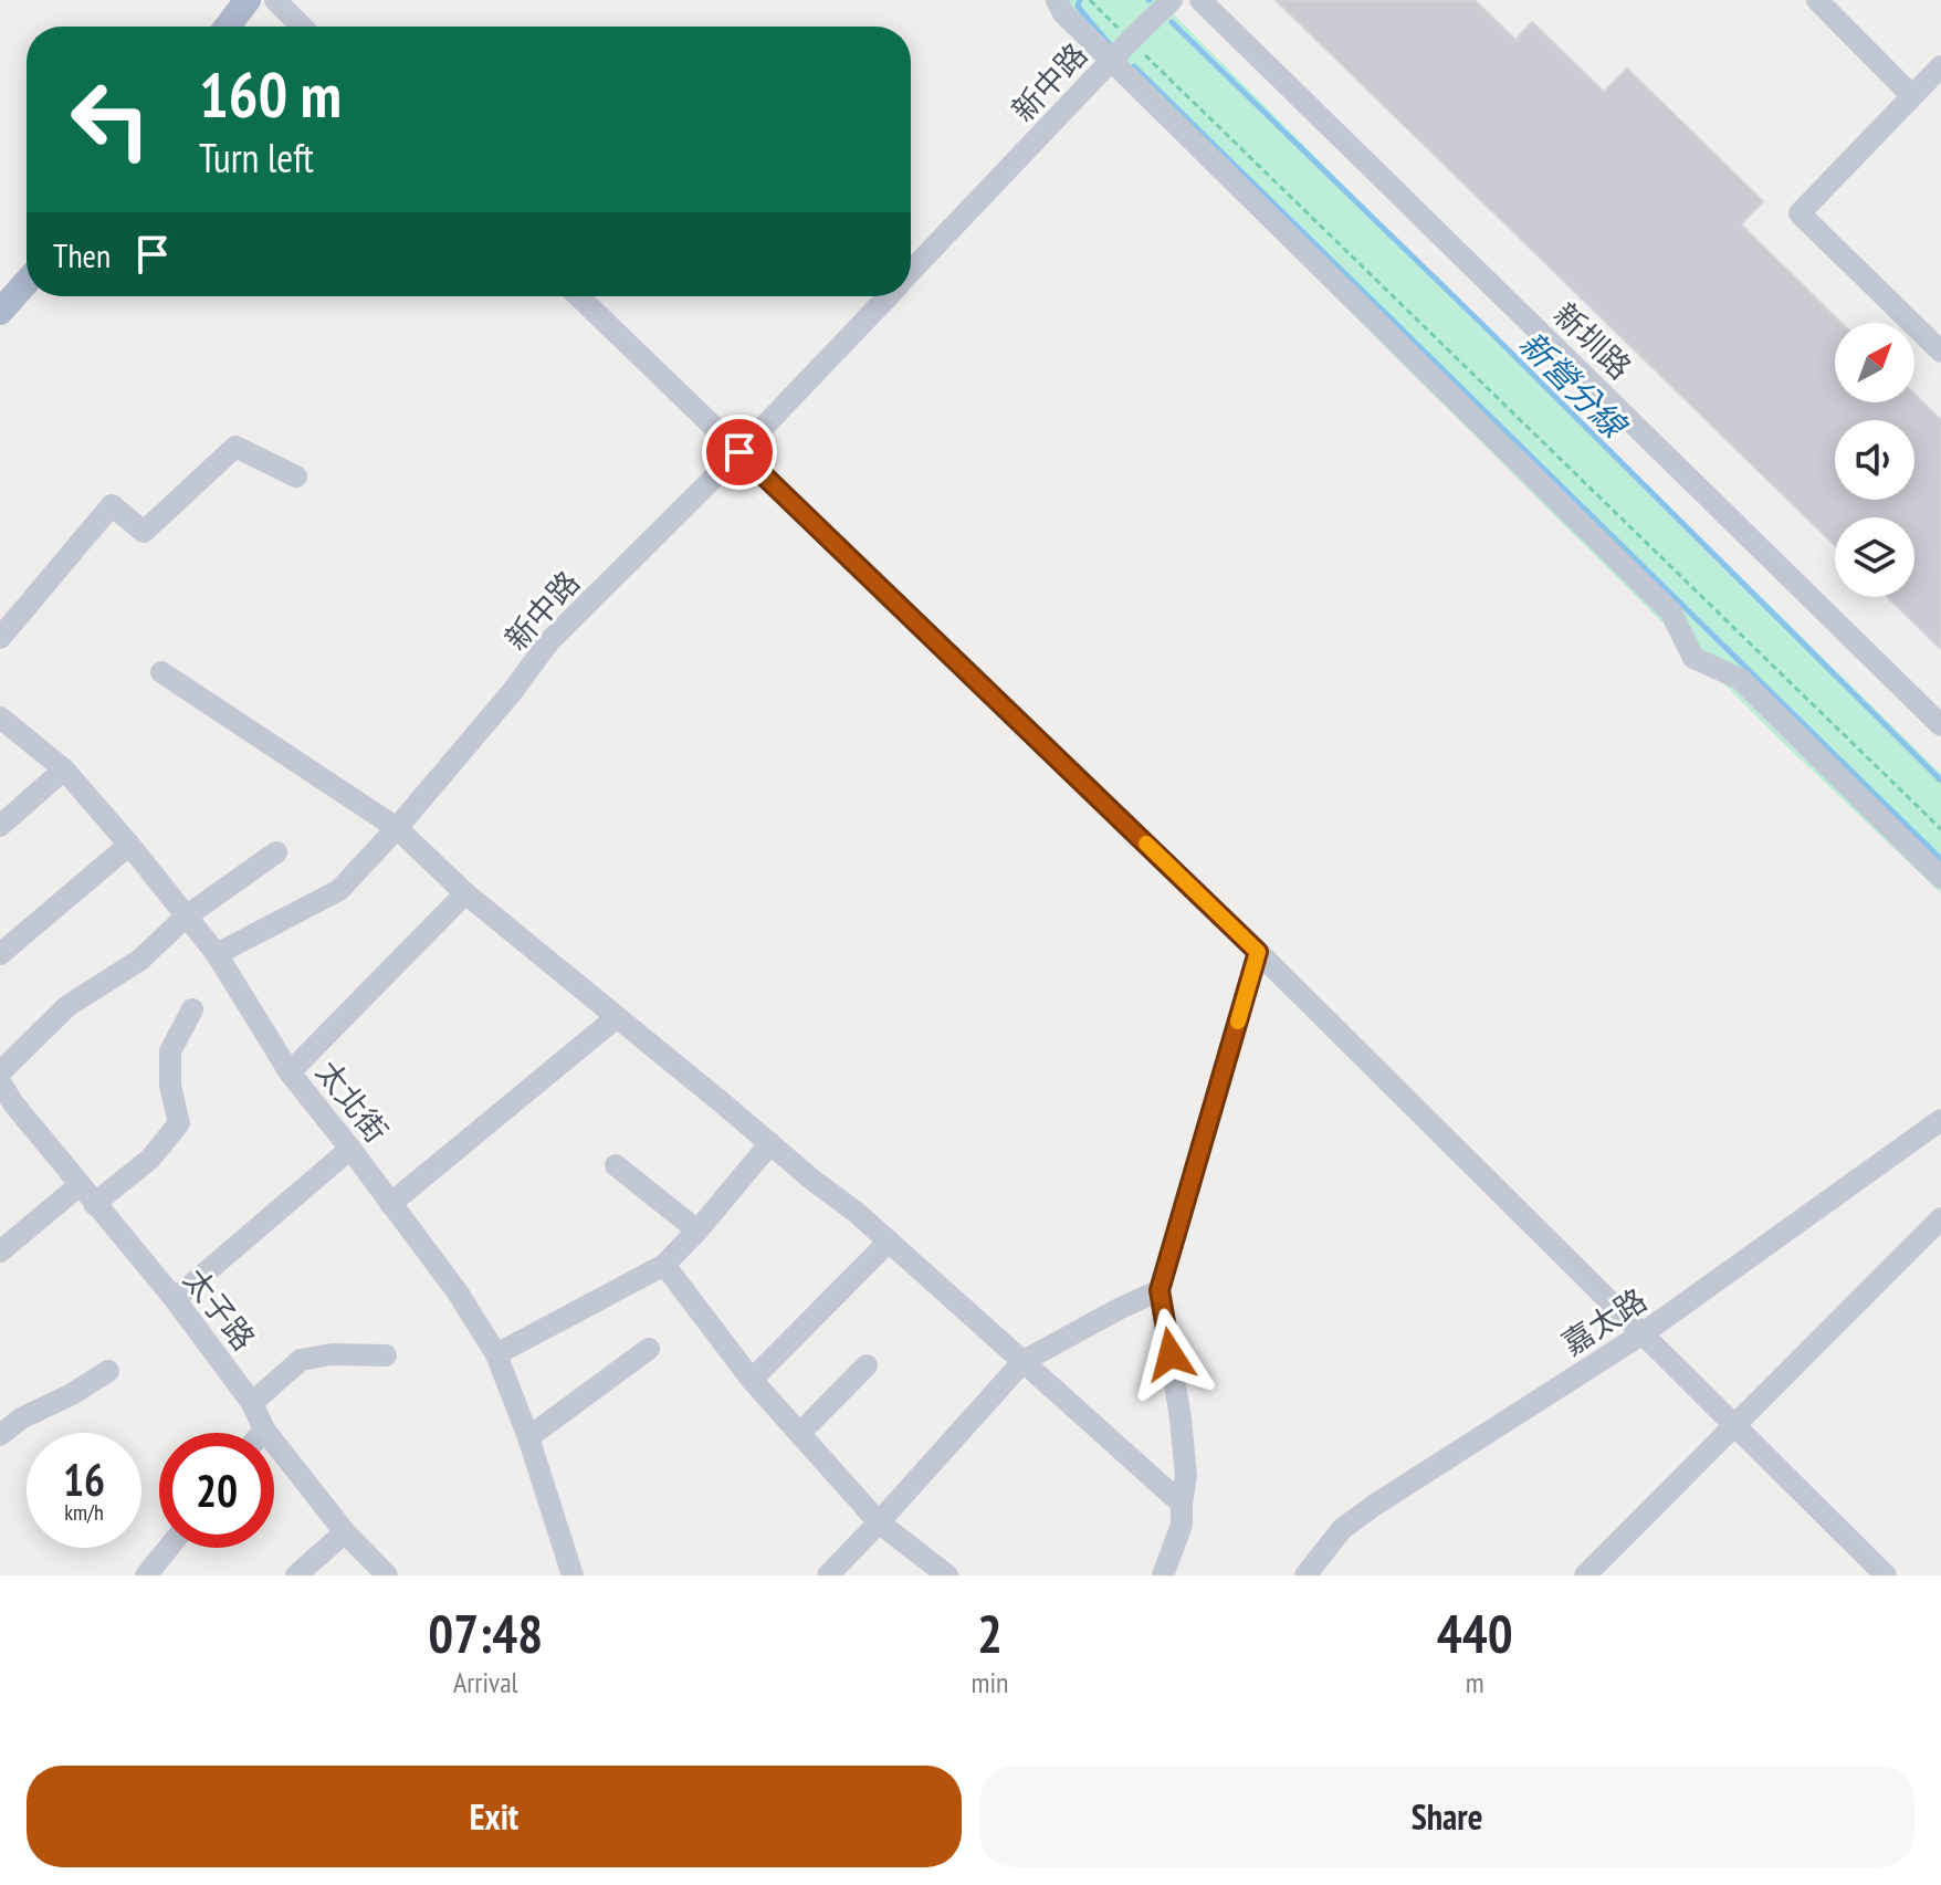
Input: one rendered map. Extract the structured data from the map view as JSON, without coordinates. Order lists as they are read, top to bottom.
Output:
{
  "streets": {
    "street": [
      "新中路",
      "新圳路",
      "太北街",
      "太子路",
      "嘉太路"
    ]
  },
  "crossings": [
    ["新中路", "太北街"]
  ],
  "water": ["新營分線"],
  "north": "top right",
  "page": {
    "turn": ["160 m", "Turn left"],
    "then": "Then",
    "speed": "16 km/h",
    "limit": "20",
    "eta": [
      "07:48",
      "Arrival",
      "2",
      "min",
      "440",
      "m"
    ],
    "buttons": ["Exit", "Share"]
  }
}
